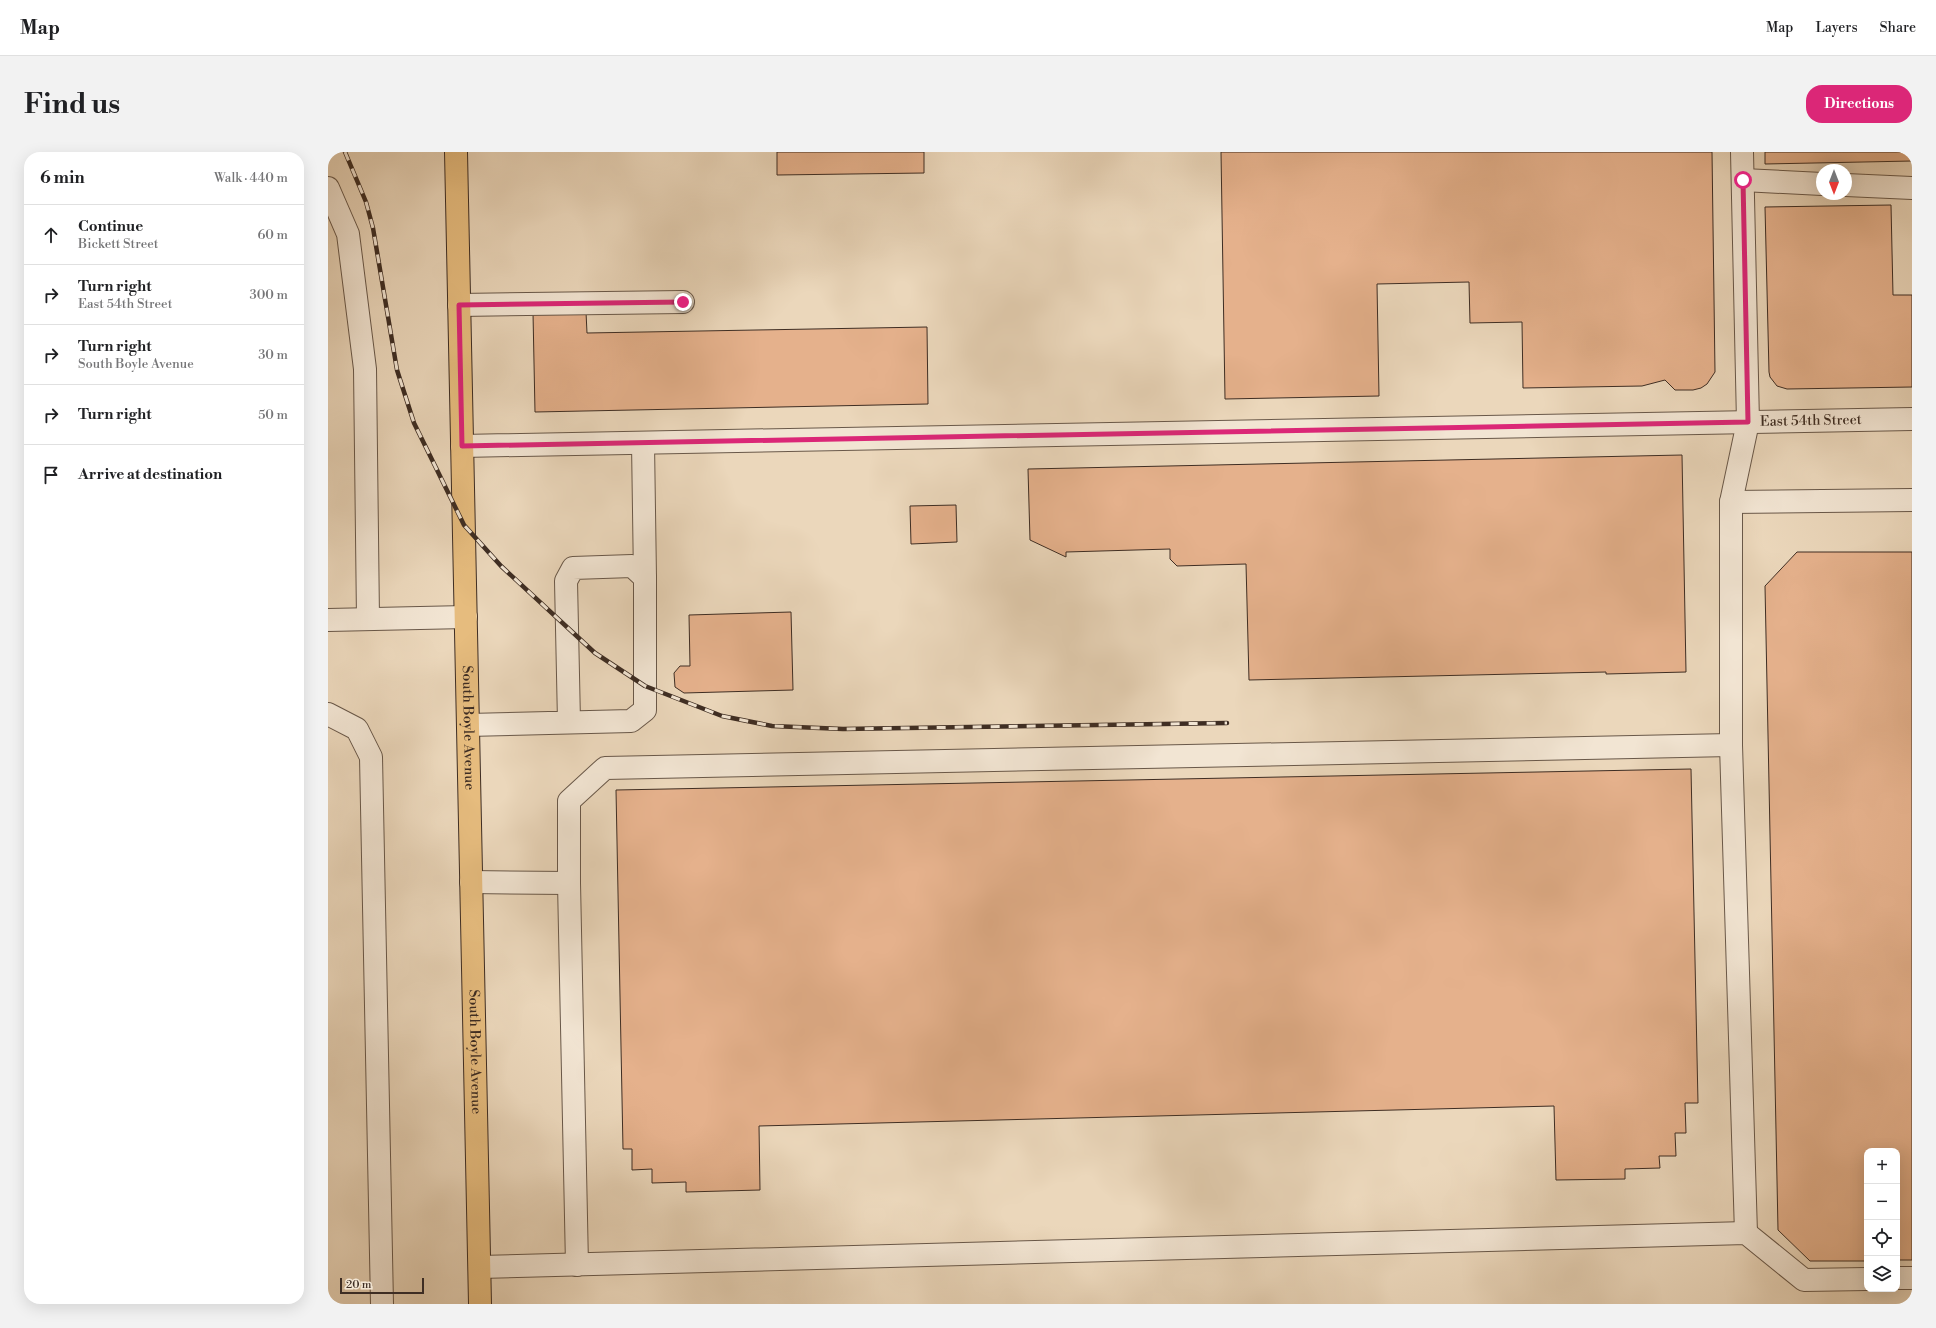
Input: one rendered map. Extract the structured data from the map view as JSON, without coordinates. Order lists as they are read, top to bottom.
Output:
{
  "streets": {
    "main road": ["South Boyle Avenue"],
    "street": ["East 54th Street"]
  },
  "crossings": [
    ["East 54th Street", "South Boyle Avenue"]
  ],
  "scale_bar": "20 m",
  "north": "bottom",
  "page": {
    "header": "Map",
    "nav": ["Map", "Layers", "Share"],
    "buttons": "Directions",
    "title": "Find us",
    "heading": ["6 min", "Walk · 440 m"],
    "list": [
      ["Continue", "Bickett Street", "60 m"],
      ["Turn right", "East 54th Street", "300 m"],
      ["Turn right", "South Boyle Avenue", "30 m"],
      ["Turn right", "50 m"],
      "Arrive at destination"
    ],
    "map_buttons": ["+", "−"],
    "scale": "20 m"
  }
}
